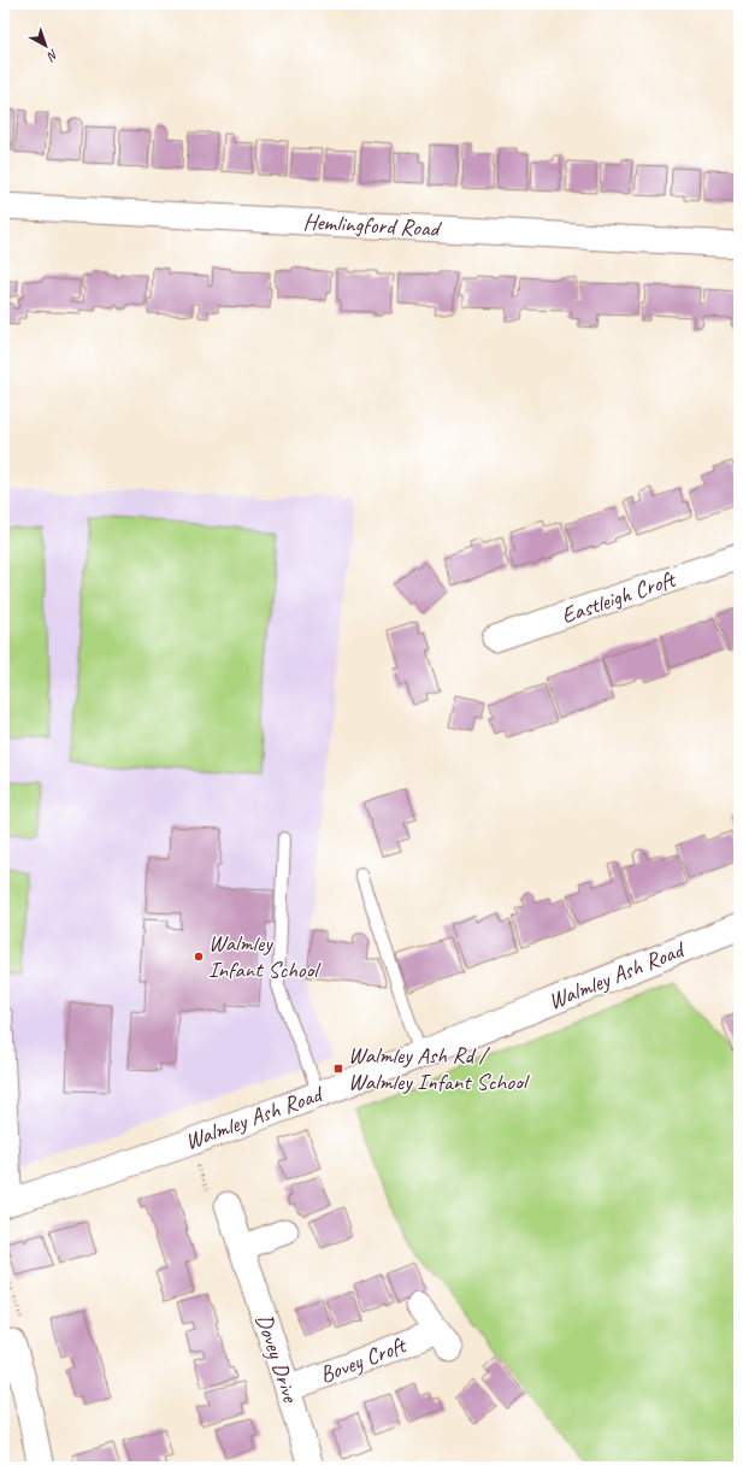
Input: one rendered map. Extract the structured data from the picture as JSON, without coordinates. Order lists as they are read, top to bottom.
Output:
{
  "streets": {
    "street": [
      "Hemlingford Road",
      "Eastleigh Croft",
      "Walmley Ash Road",
      "Dovey Drive",
      "Bovey Croft"
    ]
  },
  "crossings": [
    ["Dovey Drive", "Bovey Croft"]
  ],
  "places": {
    "other": ["Walmley Infant School"],
    "transit": ["Walmley Ash Rd / Walmley Infant School"]
  },
  "north": "bottom right"
}
